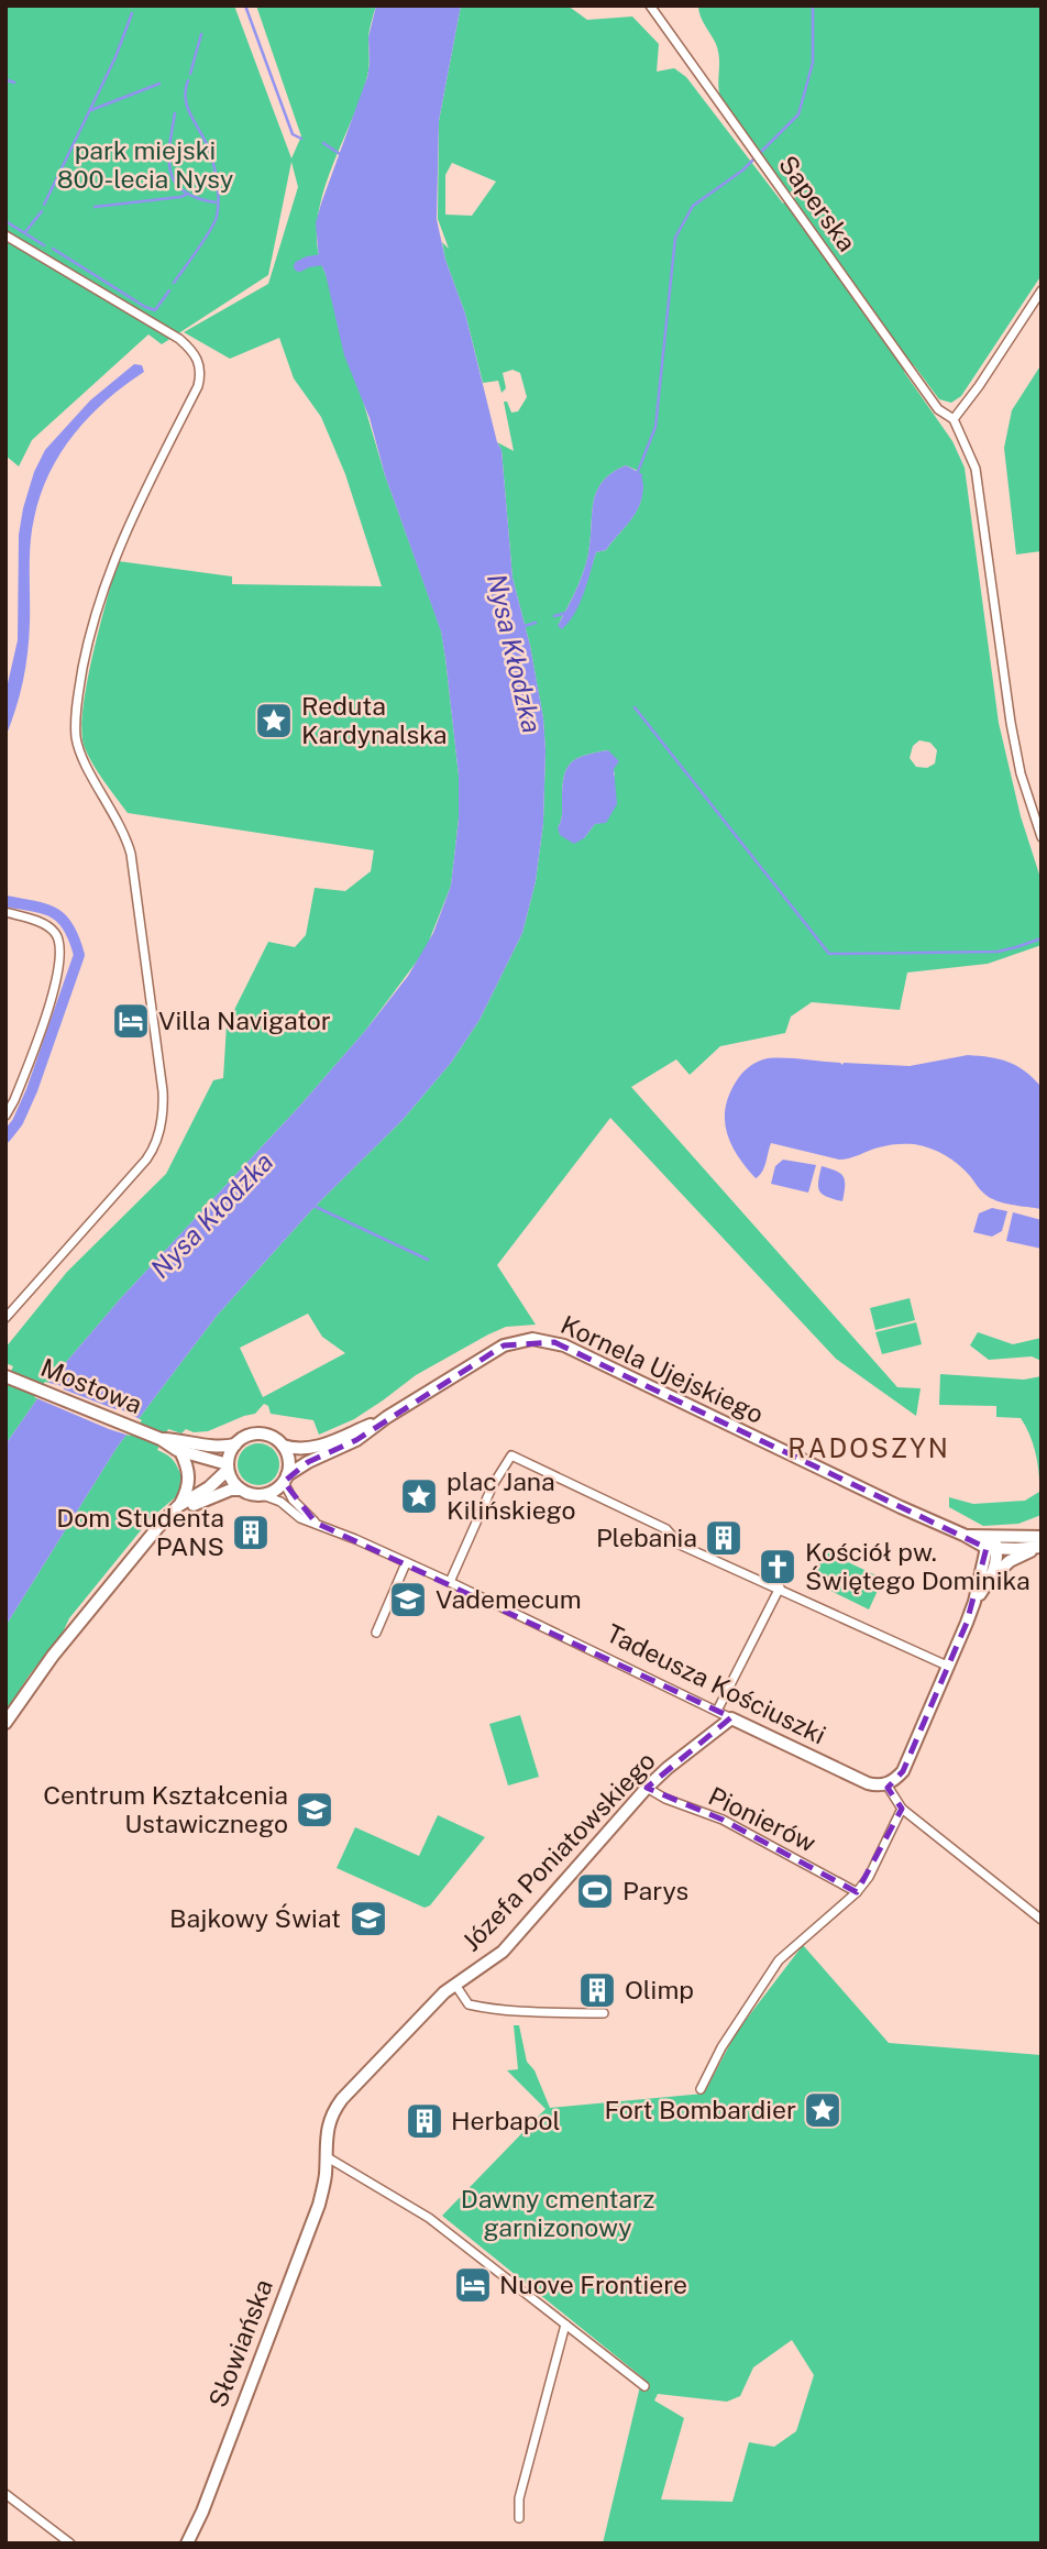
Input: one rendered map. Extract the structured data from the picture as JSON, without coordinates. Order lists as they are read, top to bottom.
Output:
{
  "streets": {
    "street": [
      "Saperska",
      "Kornela Ujejskiego",
      "Mostowa",
      "Tadeusza Kościuszki",
      "Pionierów",
      "Józefa Poniatowskiego",
      "Słowiańska"
    ]
  },
  "crossings": [
    ["Kornela Ujejskiego", "Mostowa"],
    ["Kornela Ujejskiego", "Tadeusza Kościuszki"],
    ["Mostowa", "Tadeusza Kościuszki"],
    ["Tadeusza Kościuszki", "Józefa Poniatowskiego"],
    ["Pionierów", "Józefa Poniatowskiego"],
    ["Józefa Poniatowskiego", "Słowiańska"]
  ],
  "districts": ["RADOSZYN"],
  "water": ["Nysa Kłodzka"],
  "parks": ["park miejski 800-lecia Nysy", "Dawny cmentarz garnizonowy"],
  "places": {
    "place": ["Reduta Kardynalska", "plac Jana Kilińskiego", "Fort Bombardier"],
    "hotel": ["Villa Navigator", "Nuove Frontiere"],
    "building": [
      "Dom Studenta PANS",
      "Plebania",
      "Olimp",
      "Herbapol"
    ],
    "church": ["Kościół pw. Świętego Dominika"],
    "school or university": ["Vademecum", "Centrum Kształcenia Ustawicznego", "Bajkowy Świat"],
    "sports": ["Parys"]
  }
}
